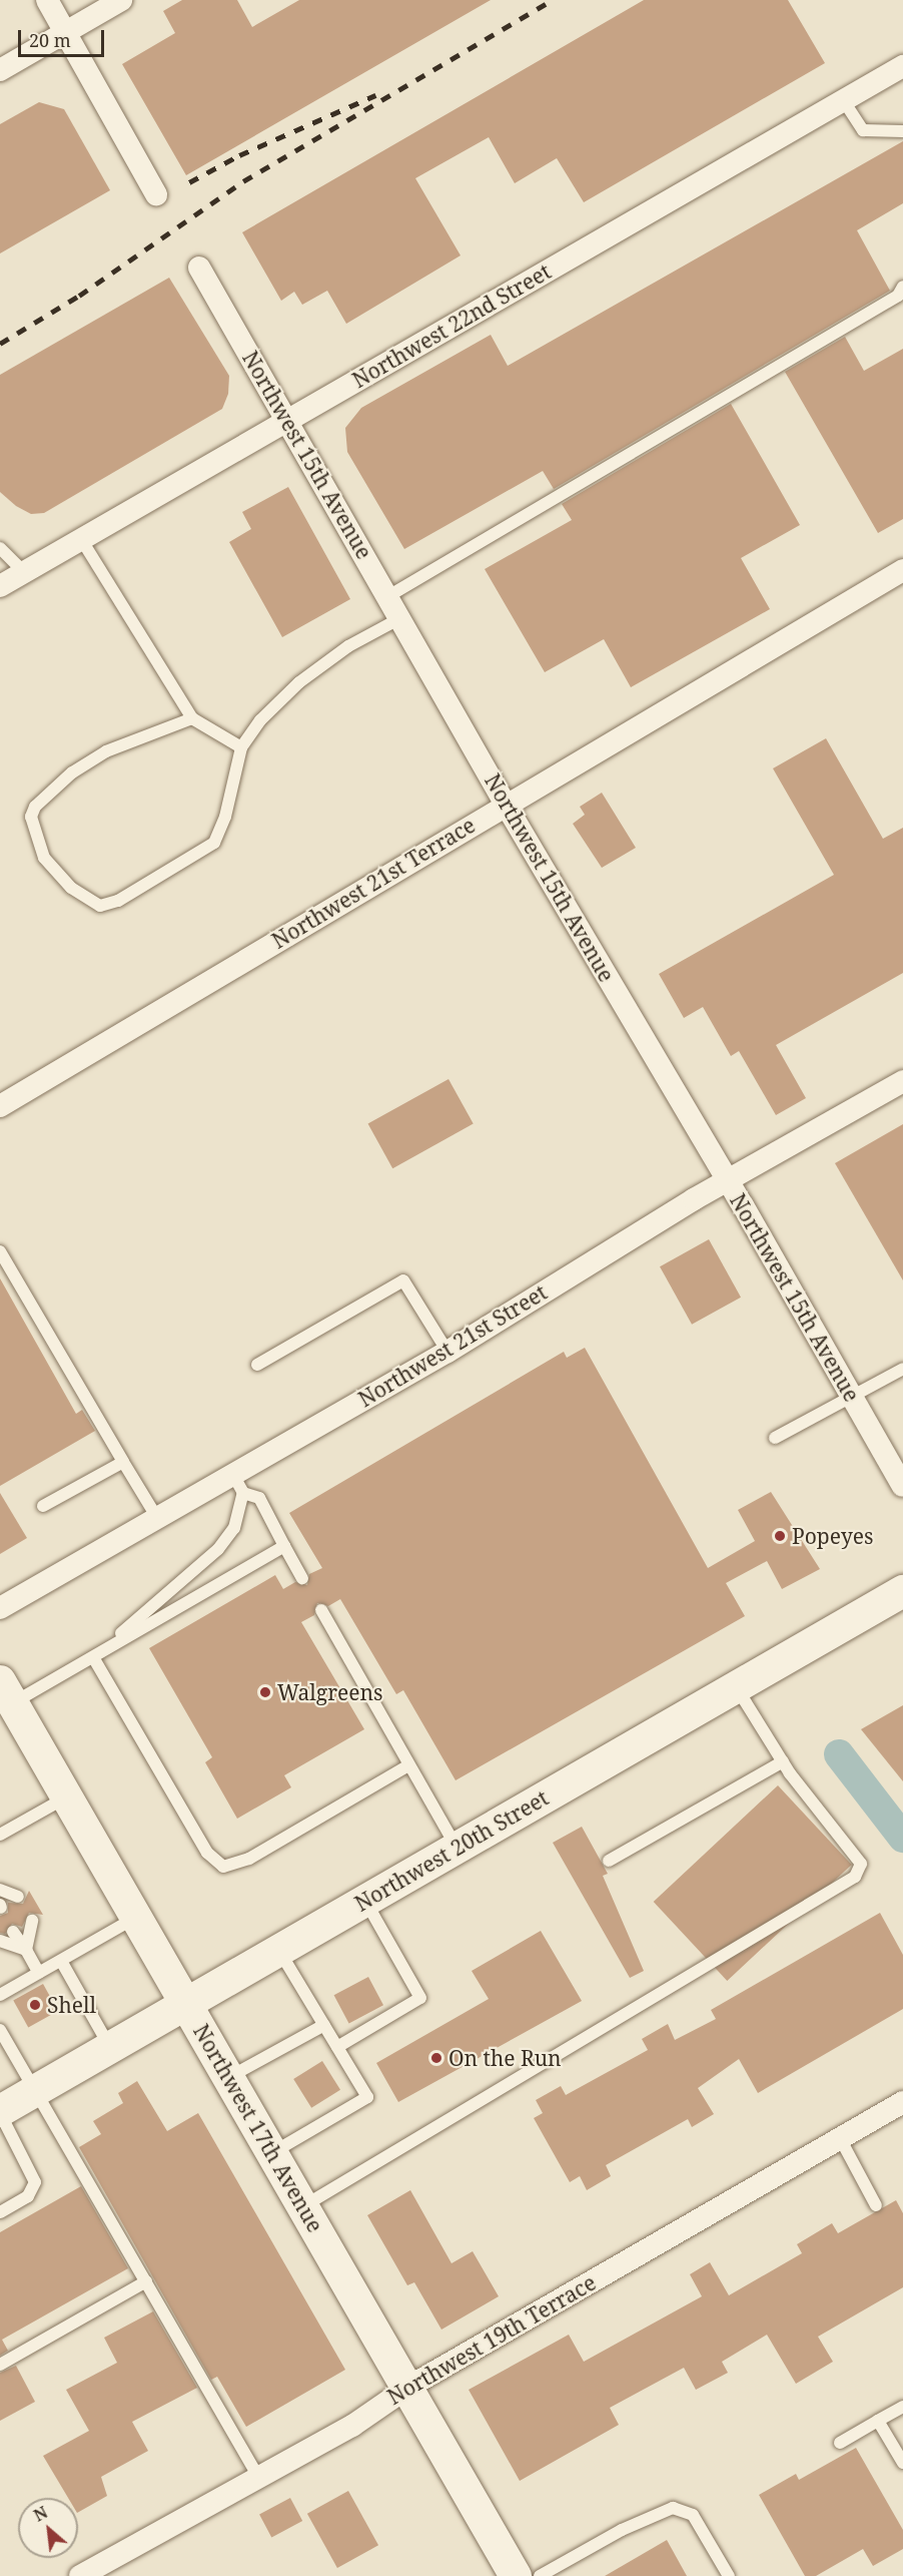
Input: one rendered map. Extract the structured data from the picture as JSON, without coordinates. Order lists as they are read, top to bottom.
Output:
{
  "streets": {
    "main road": ["Northwest 20th Street", "Northwest 17th Avenue"],
    "street": [
      "Northwest 22nd Street",
      "Northwest 15th Avenue",
      "Northwest 21st Terrace",
      "Northwest 21st Street",
      "Northwest 19th Terrace"
    ]
  },
  "crossings": [
    ["Northwest 22nd Street", "Northwest 15th Avenue"],
    ["Northwest 15th Avenue", "Northwest 21st Terrace"],
    ["Northwest 15th Avenue", "Northwest 21st Street"],
    ["Northwest 20th Street", "Northwest 17th Avenue"],
    ["Northwest 17th Avenue", "Northwest 19th Terrace"]
  ],
  "places": [
    "Popeyes",
    "Walgreens",
    "Shell",
    "On the Run"
  ],
  "scale_bar": "20 m",
  "north": "top left"
}
